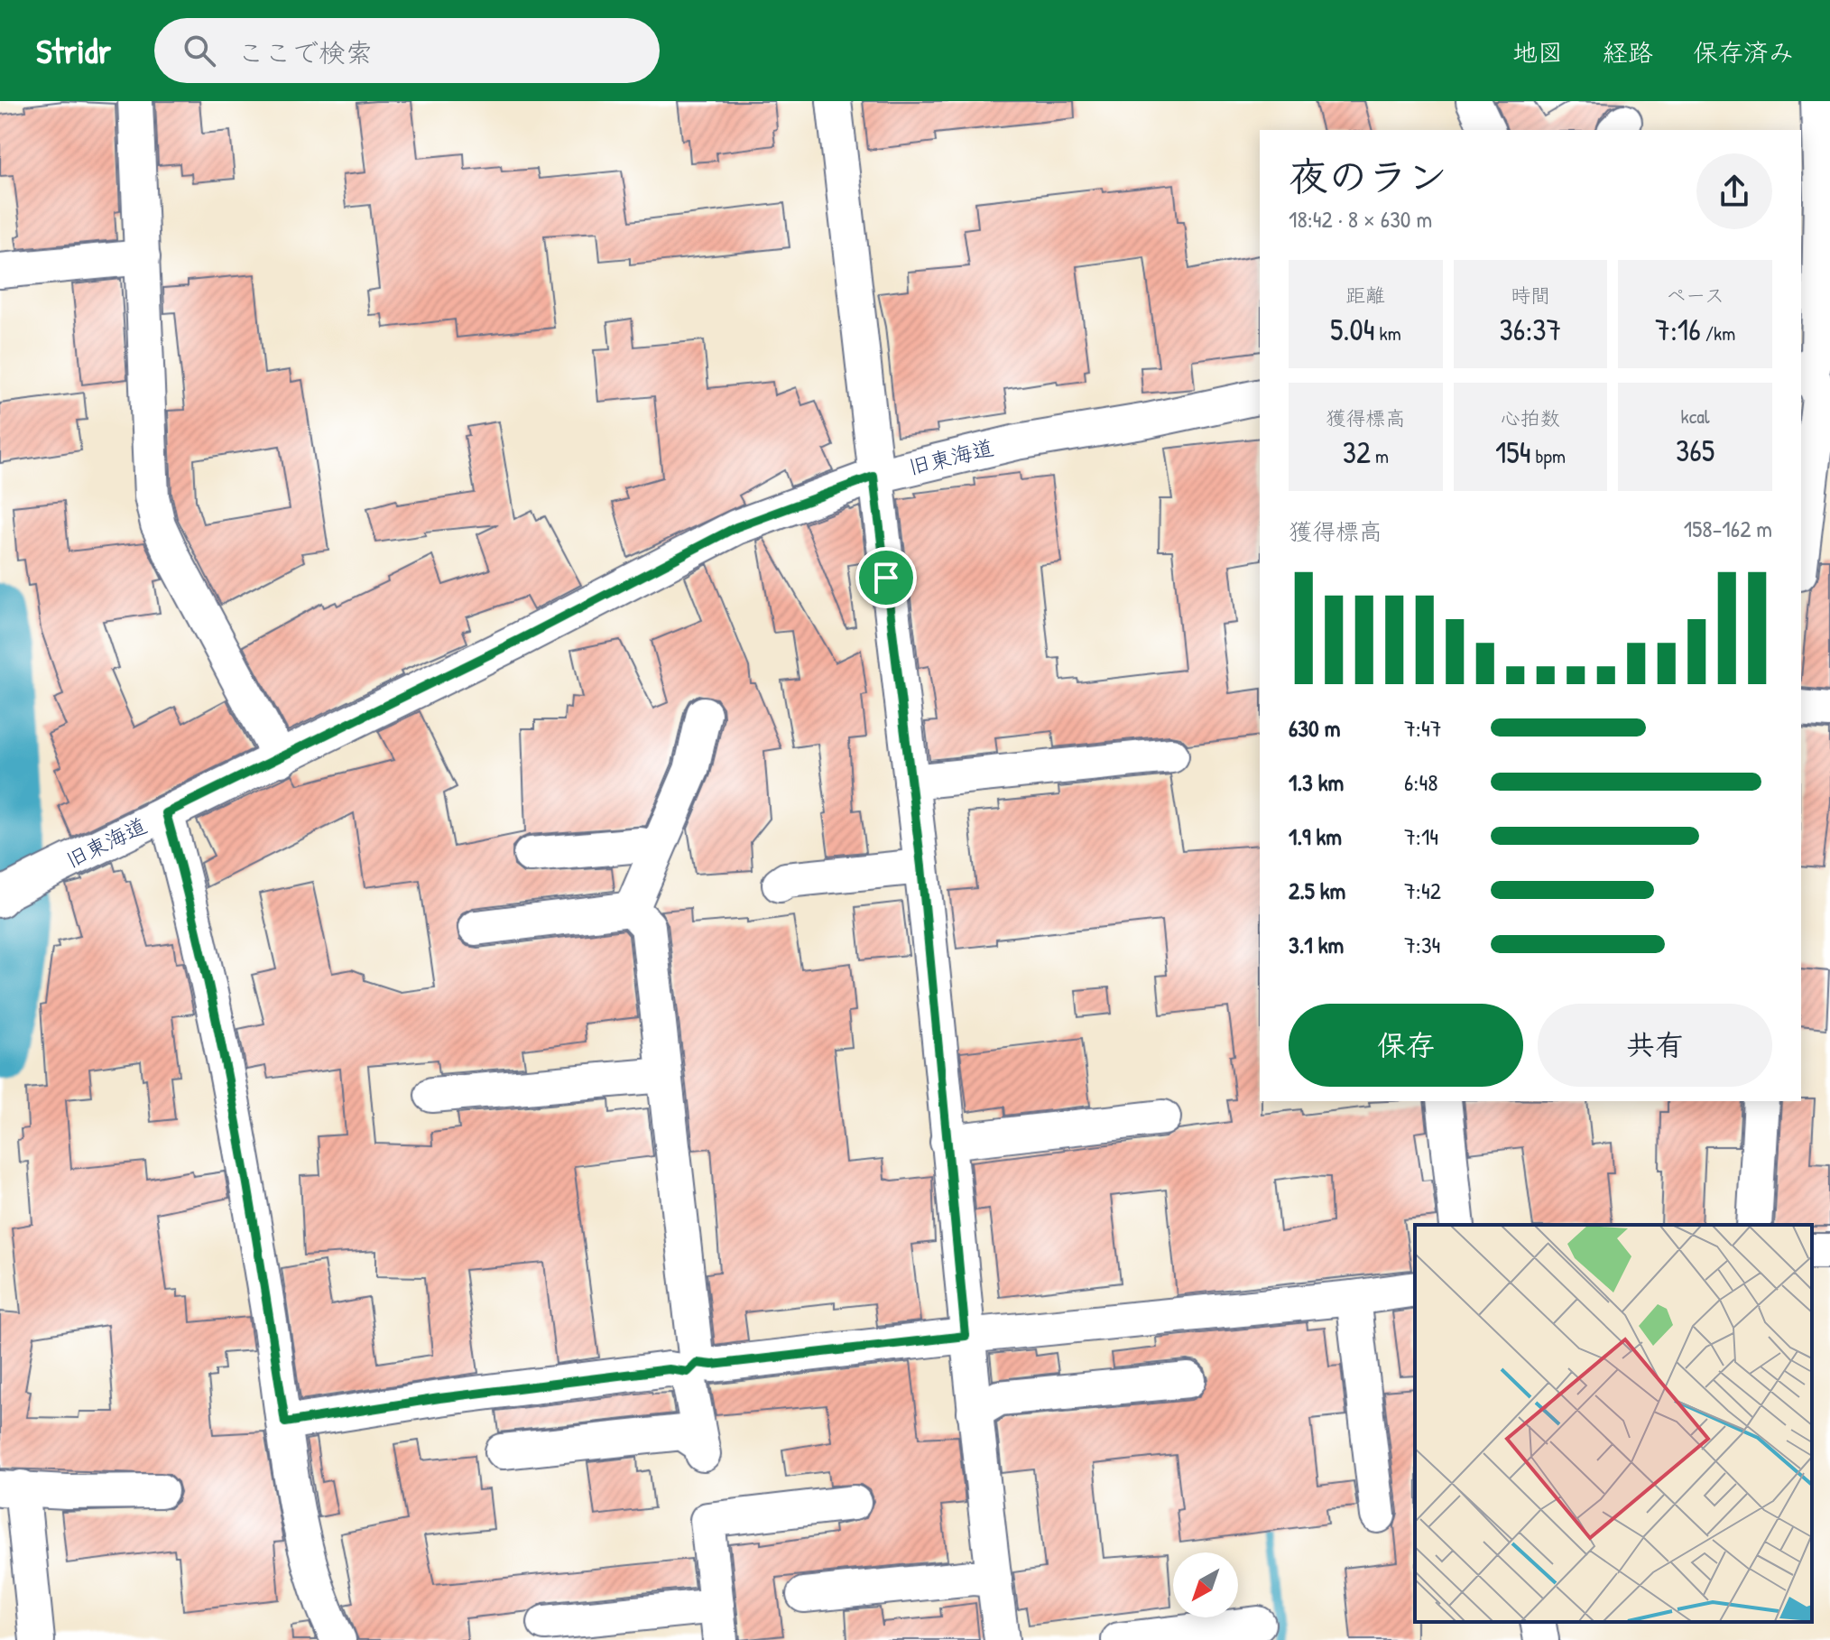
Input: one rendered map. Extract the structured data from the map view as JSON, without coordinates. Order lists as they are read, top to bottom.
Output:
{
  "streets": {
    "street": ["旧東海道"]
  },
  "north": "bottom left",
  "page": {
    "header": "Stridr",
    "search": "ここで検索",
    "nav": ["地図", "経路", "保存済み"],
    "heading": ["夜のラン", "18:42 · 8 × 630 m"],
    "stats": [
      ["距離", "5.04 km"],
      ["時間", "36:37"],
      ["ペース", "7:16 /km"],
      ["獲得標高", "32 m"],
      ["心拍数", "154 bpm"],
      ["kcal", "365"]
    ],
    "chart": ["獲得標高", "158–162 m"],
    "list": [
      {
        "name": "630 m",
        "note": "7:47"
      },
      {
        "name": "1.3 km",
        "note": "6:48"
      },
      {
        "name": "1.9 km",
        "note": "7:14"
      },
      {
        "name": "2.5 km",
        "note": "7:42"
      },
      {
        "name": "3.1 km",
        "note": "7:34"
      }
    ],
    "buttons": ["保存", "共有"]
  }
}
